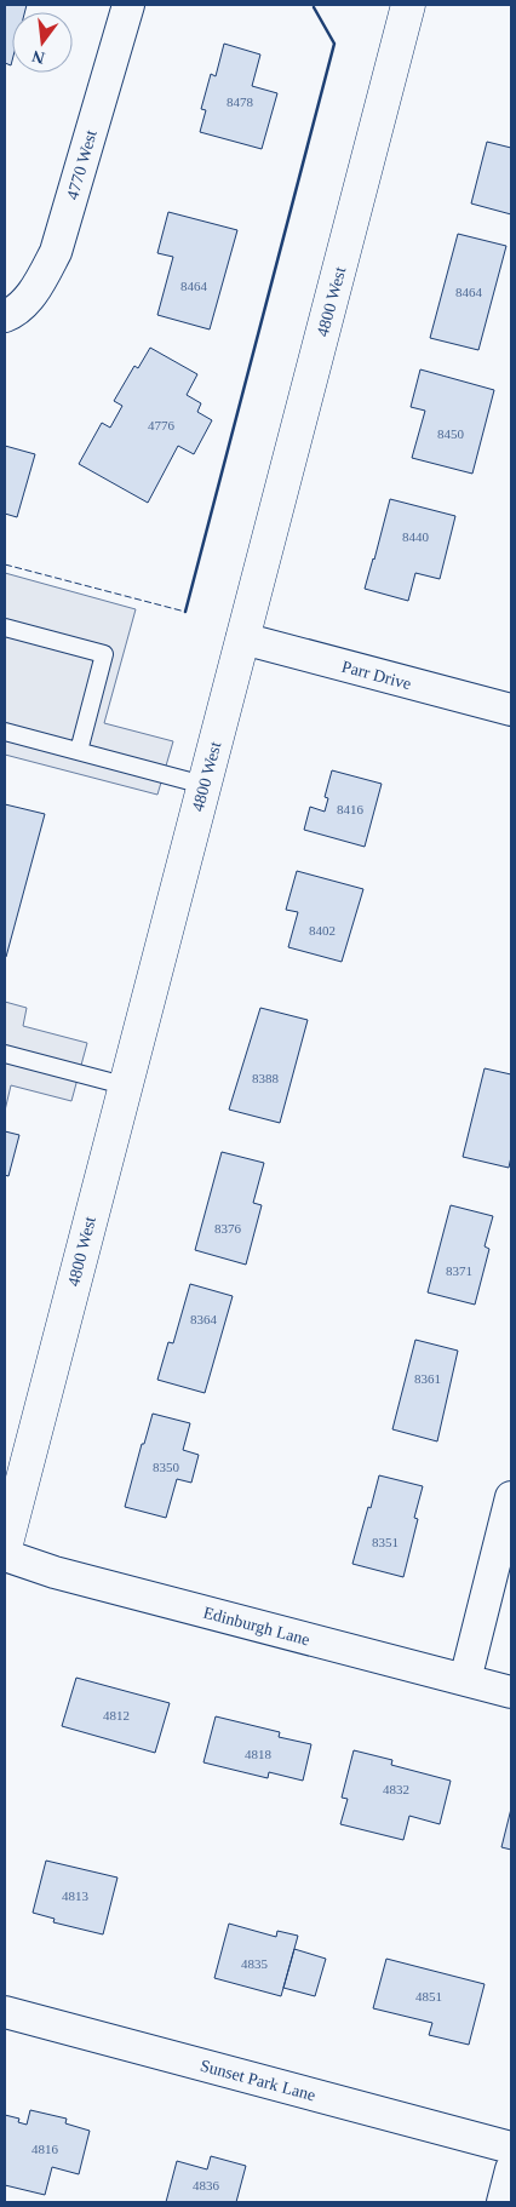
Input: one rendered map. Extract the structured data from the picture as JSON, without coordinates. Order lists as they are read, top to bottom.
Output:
{
  "streets": {
    "street": [
      "4770 West",
      "4800 West",
      "Parr Drive",
      "Edinburgh Lane",
      "Sunset Park Lane"
    ]
  },
  "crossings": [
    ["4800 West", "Parr Drive"]
  ],
  "house_numbers": [
    "8478",
    "8464",
    "8464",
    "4776",
    "8450",
    "8440",
    "8416",
    "8402",
    "8388",
    "8376",
    "8371",
    "8364",
    "8361",
    "8350",
    "8351",
    "4812",
    "4818",
    "4832",
    "4813",
    "4835",
    "4851",
    "4816",
    "4836"
  ],
  "north": "bottom"
}
